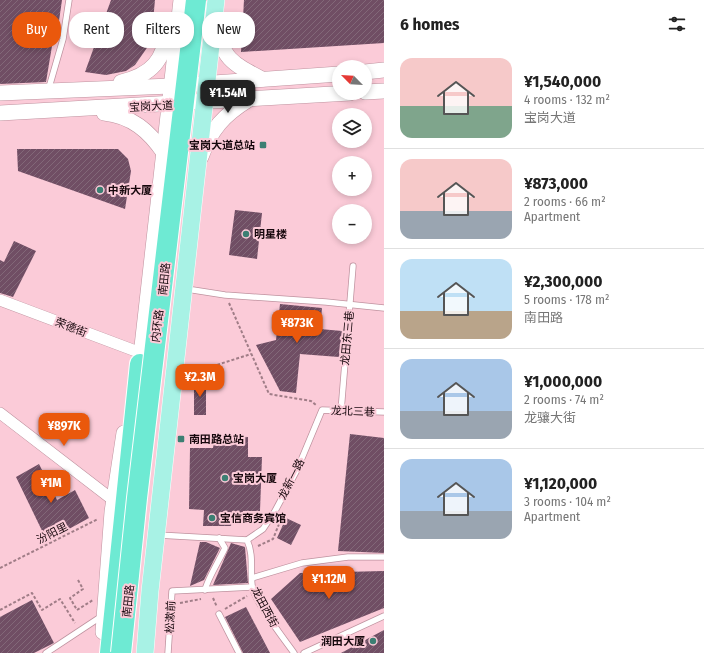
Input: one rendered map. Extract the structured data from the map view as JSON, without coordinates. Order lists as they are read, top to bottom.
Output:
{
  "streets": {
    "highway": ["内环路"],
    "main road": ["宝岗大道", "南田路"],
    "street": ["荣德街"],
    "lane": [
      "龙田东三巷",
      "龙北三巷",
      "龙新一路",
      "龙田西街",
      "松漱前"
    ],
    "path": ["汾阳里"]
  },
  "crossings": [
    ["宝岗大道", "南田路"],
    ["南田路", "内环路"],
    ["龙田东三巷", "龙北三巷"],
    ["龙北三巷", "龙新一路"],
    ["龙新一路", "龙田西街"],
    ["龙田西街", "松漱前"]
  ],
  "places": {
    "transit": ["宝岗大道总站", "南田路总站"],
    "other": [
      "中新大厦",
      "明星楼",
      "宝岗大厦",
      "宝信商务宾馆",
      "润田大厦"
    ]
  },
  "north": "top left",
  "page": {
    "heading": "6 homes",
    "chip": [
      "Buy",
      "Rent",
      "Filters",
      "New"
    ],
    "list": [
      {
        "name": "¥1,540,000",
        "note": "4 rooms · 132 m² · 宝岗大道"
      },
      {
        "name": "¥873,000",
        "note": "2 rooms · 66 m² · Apartment"
      },
      {
        "name": "¥2,300,000",
        "note": "5 rooms · 178 m² · 南田路"
      },
      {
        "name": "¥1,000,000",
        "note": "2 rooms · 74 m² · 龙骧大街"
      },
      {
        "name": "¥1,120,000",
        "note": "3 rooms · 104 m² · Apartment"
      }
    ],
    "map_buttons": ["+", "−"],
    "price": [
      "¥1.54M",
      "¥873K",
      "¥2.3M",
      "¥897K",
      "¥1M",
      "¥1.12M"
    ]
  }
}
